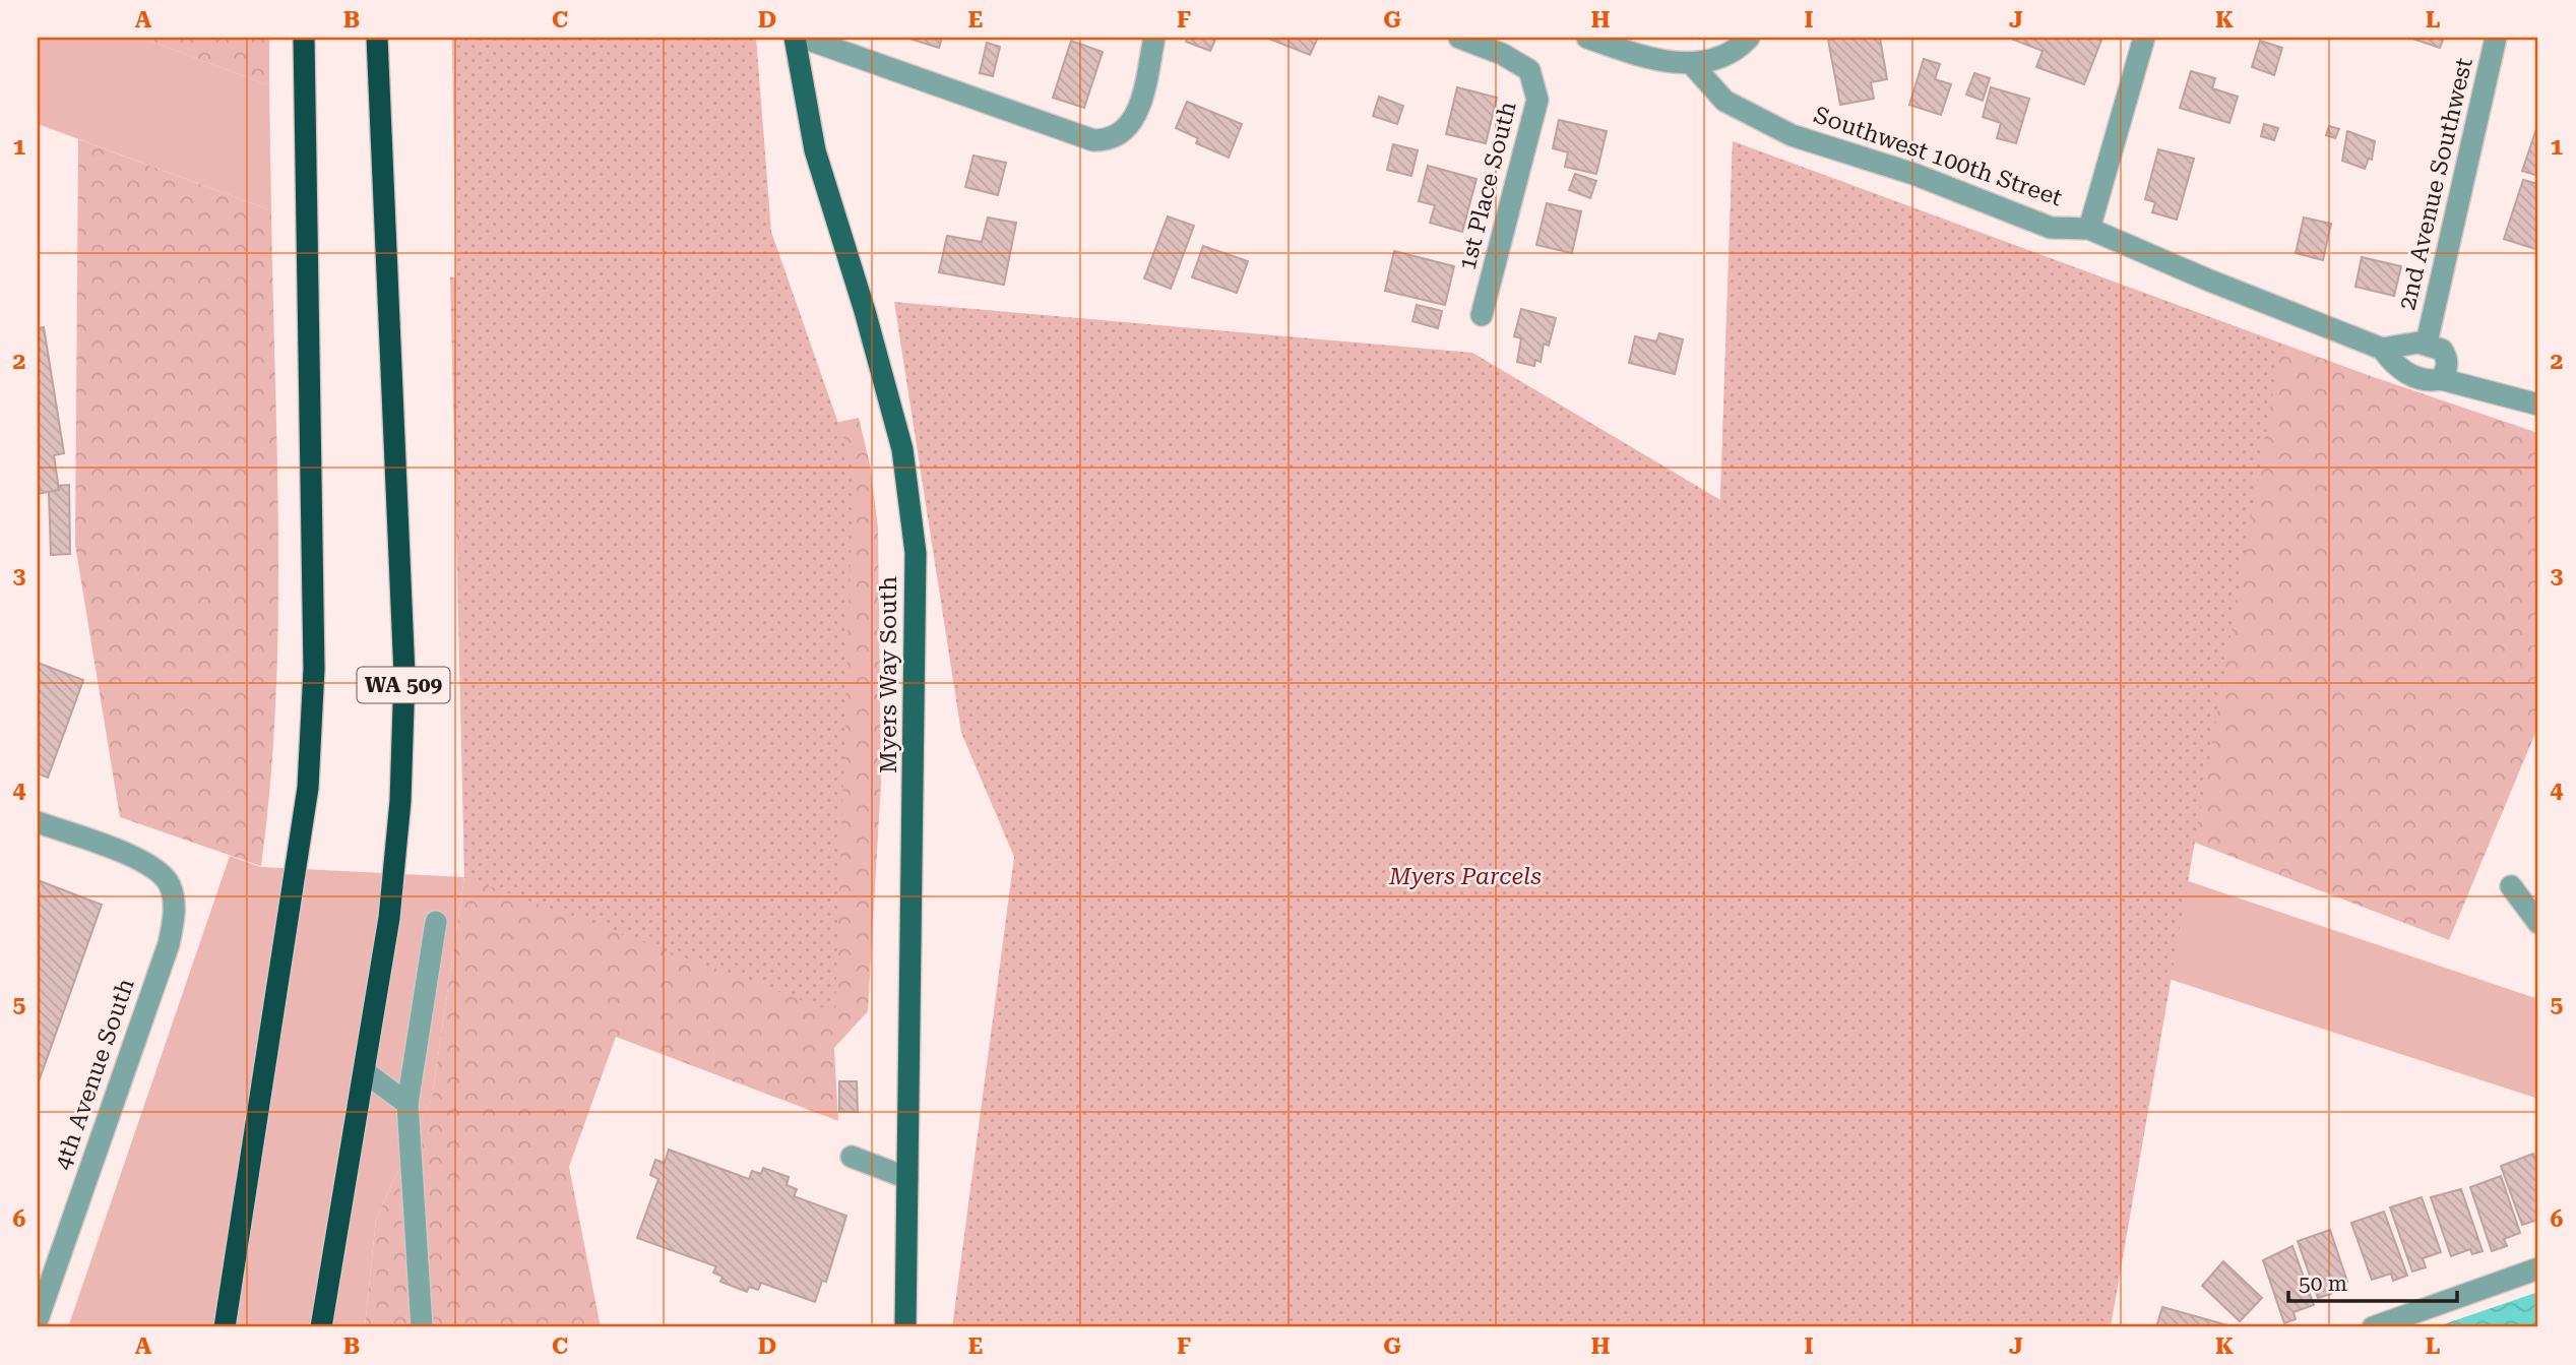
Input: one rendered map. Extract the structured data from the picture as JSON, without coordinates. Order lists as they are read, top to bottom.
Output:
{
  "streets": {
    "highway": ["WA 509"],
    "main road": ["Myers Way South"],
    "street": [
      "Southwest 100th Street",
      "2nd Avenue Southwest",
      "1st Place South",
      "4th Avenue South"
    ]
  },
  "parks": ["Myers Parcels"],
  "scale_bar": "50 m",
  "grid": {
    "columns": [
      "A",
      "B",
      "C",
      "D",
      "E",
      "F",
      "G",
      "H",
      "I",
      "J",
      "K",
      "L"
    ],
    "rows": [
      "1",
      "2",
      "3",
      "4",
      "5",
      "6"
    ]
  }
}
